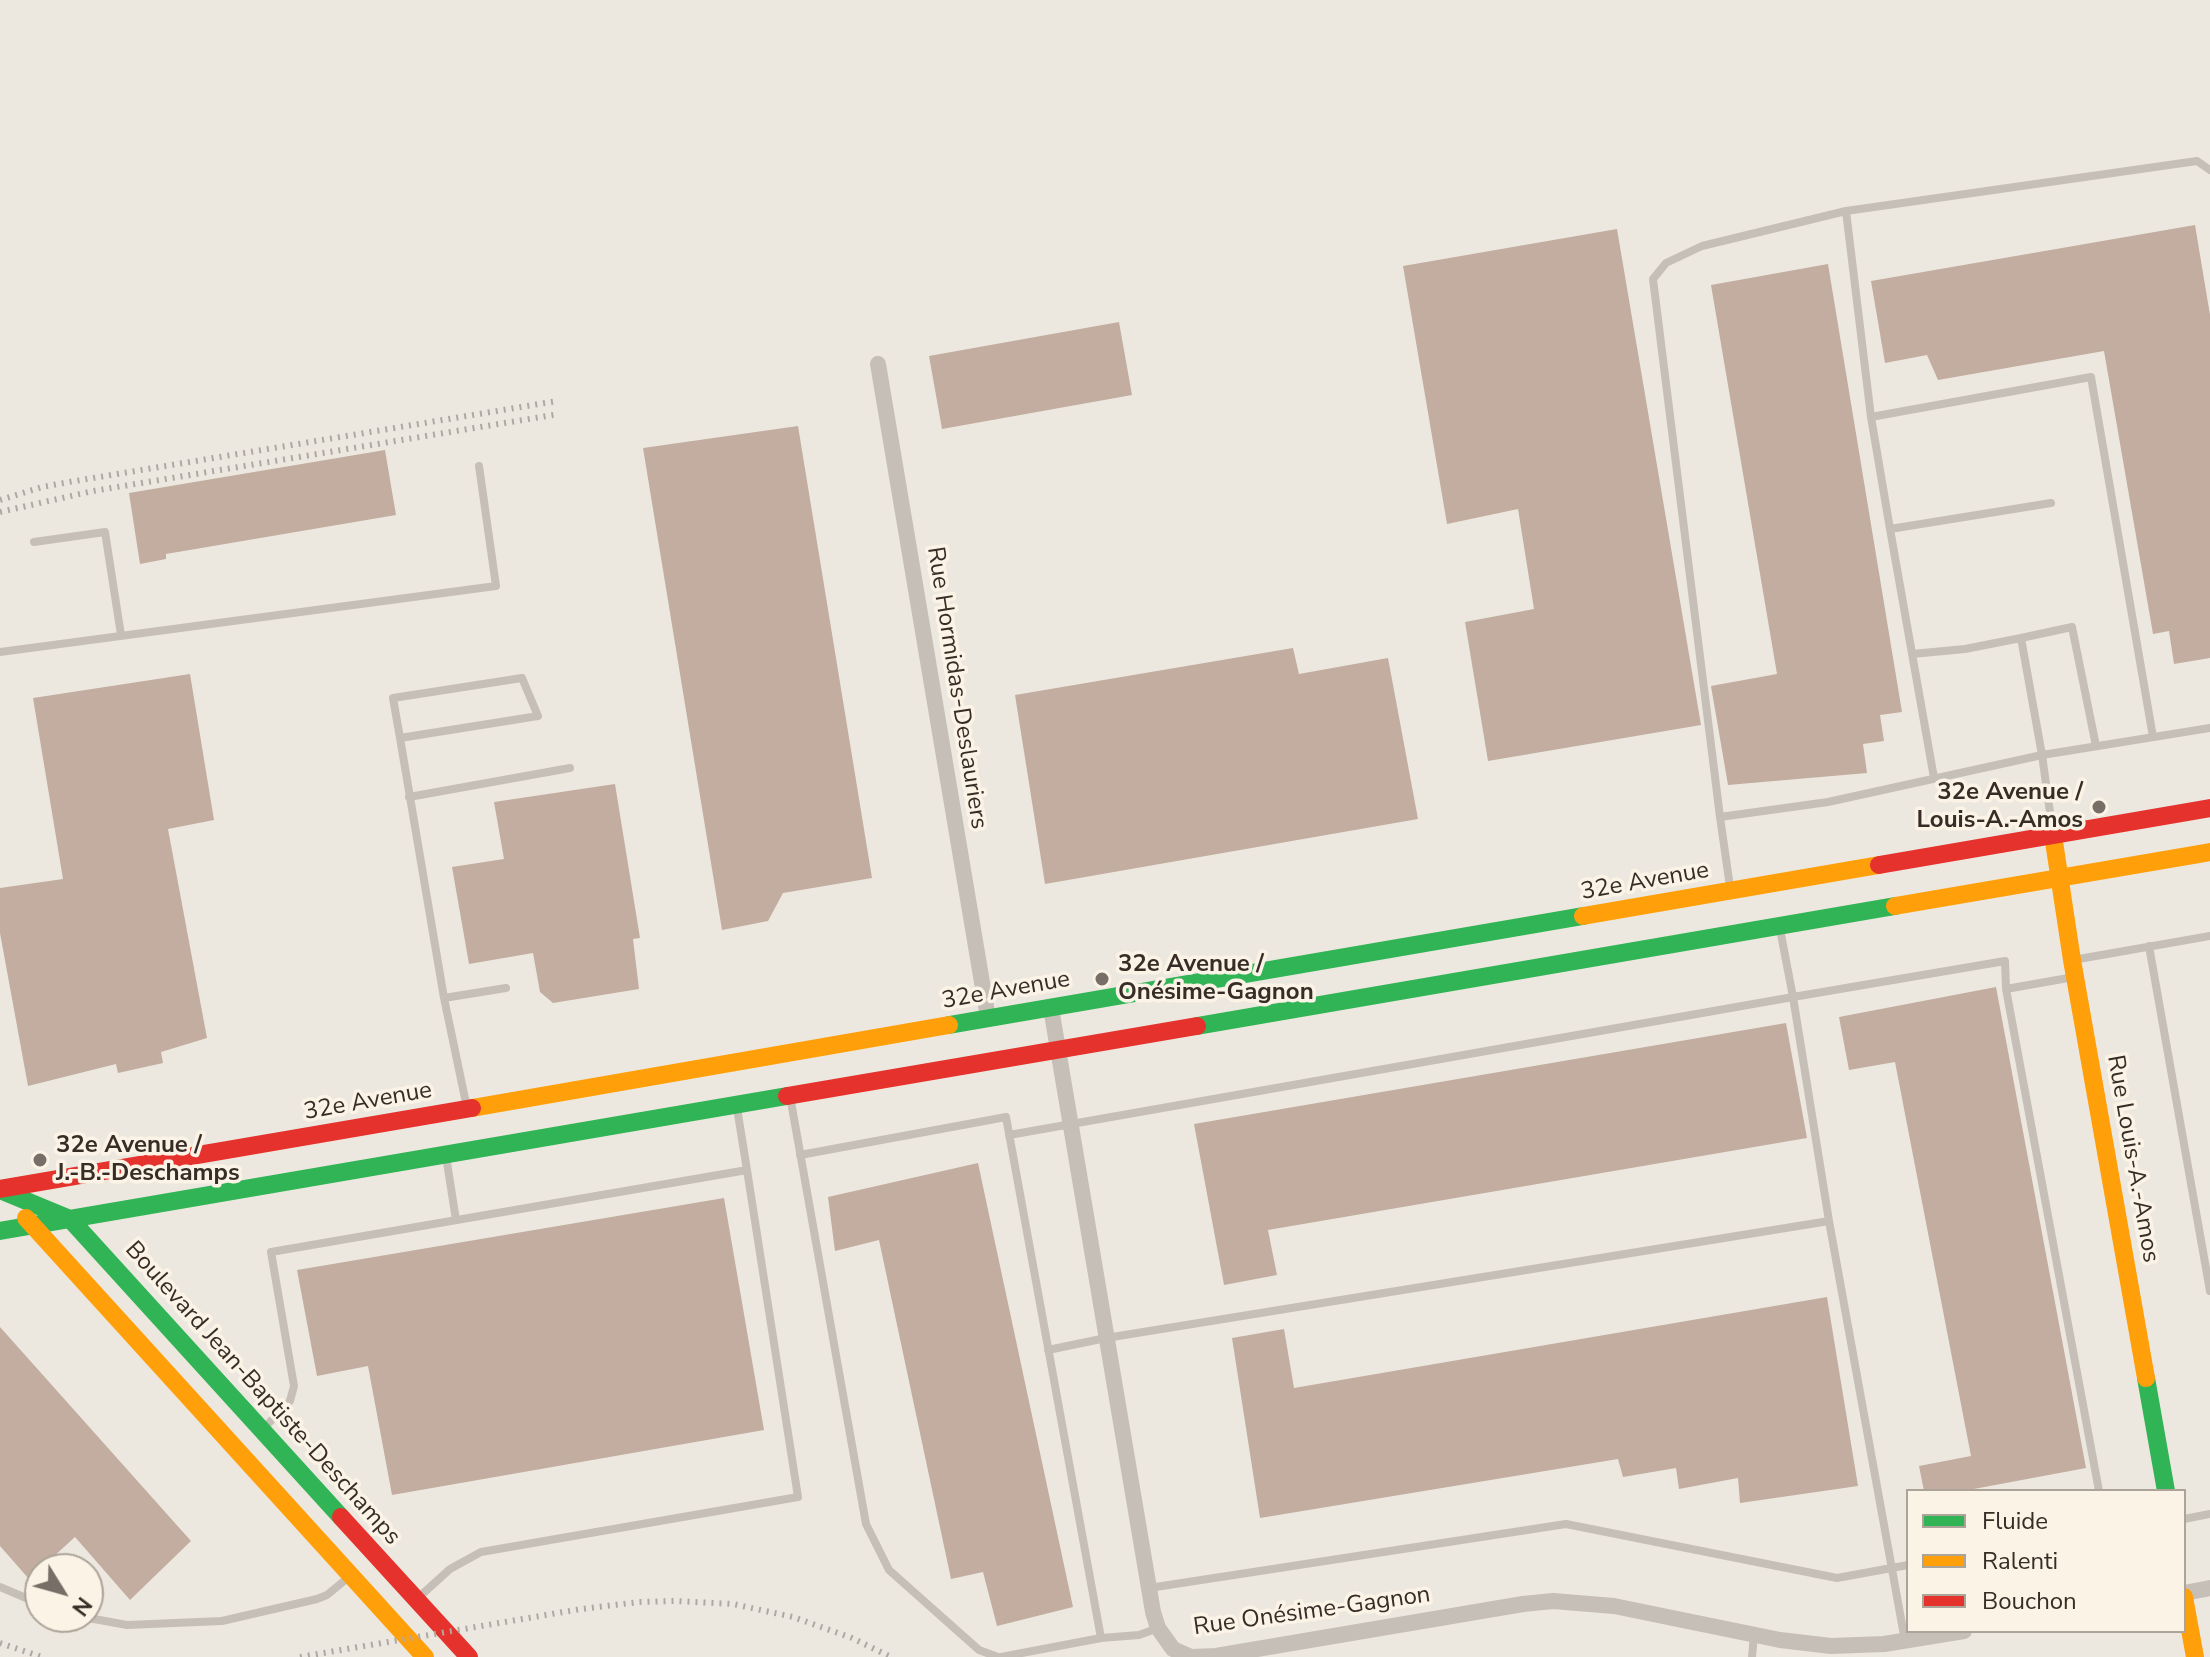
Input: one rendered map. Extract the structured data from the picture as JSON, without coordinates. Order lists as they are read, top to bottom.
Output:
{
  "streets": {
    "street": [
      "Rue Hormidas-Deslauriers",
      "32e Avenue",
      "Rue Louis-A.-Amos",
      "Boulevard Jean-Baptiste-Deschamps",
      "Rue Onésime-Gagnon"
    ]
  },
  "crossings": [
    ["Rue Hormidas-Deslauriers", "32e Avenue"],
    ["32e Avenue", "Rue Louis-A.-Amos"],
    ["32e Avenue", "Boulevard Jean-Baptiste-Deschamps"],
    ["32e Avenue", "Rue Onésime-Gagnon"]
  ],
  "places": ["32e Avenue / Louis-A.-Amos", "32e Avenue / Onésime-Gagnon", "32e Avenue / J.-B.-Deschamps"],
  "legend": ["Fluide", "Ralenti", "Bouchon"],
  "north": "bottom right"
}
